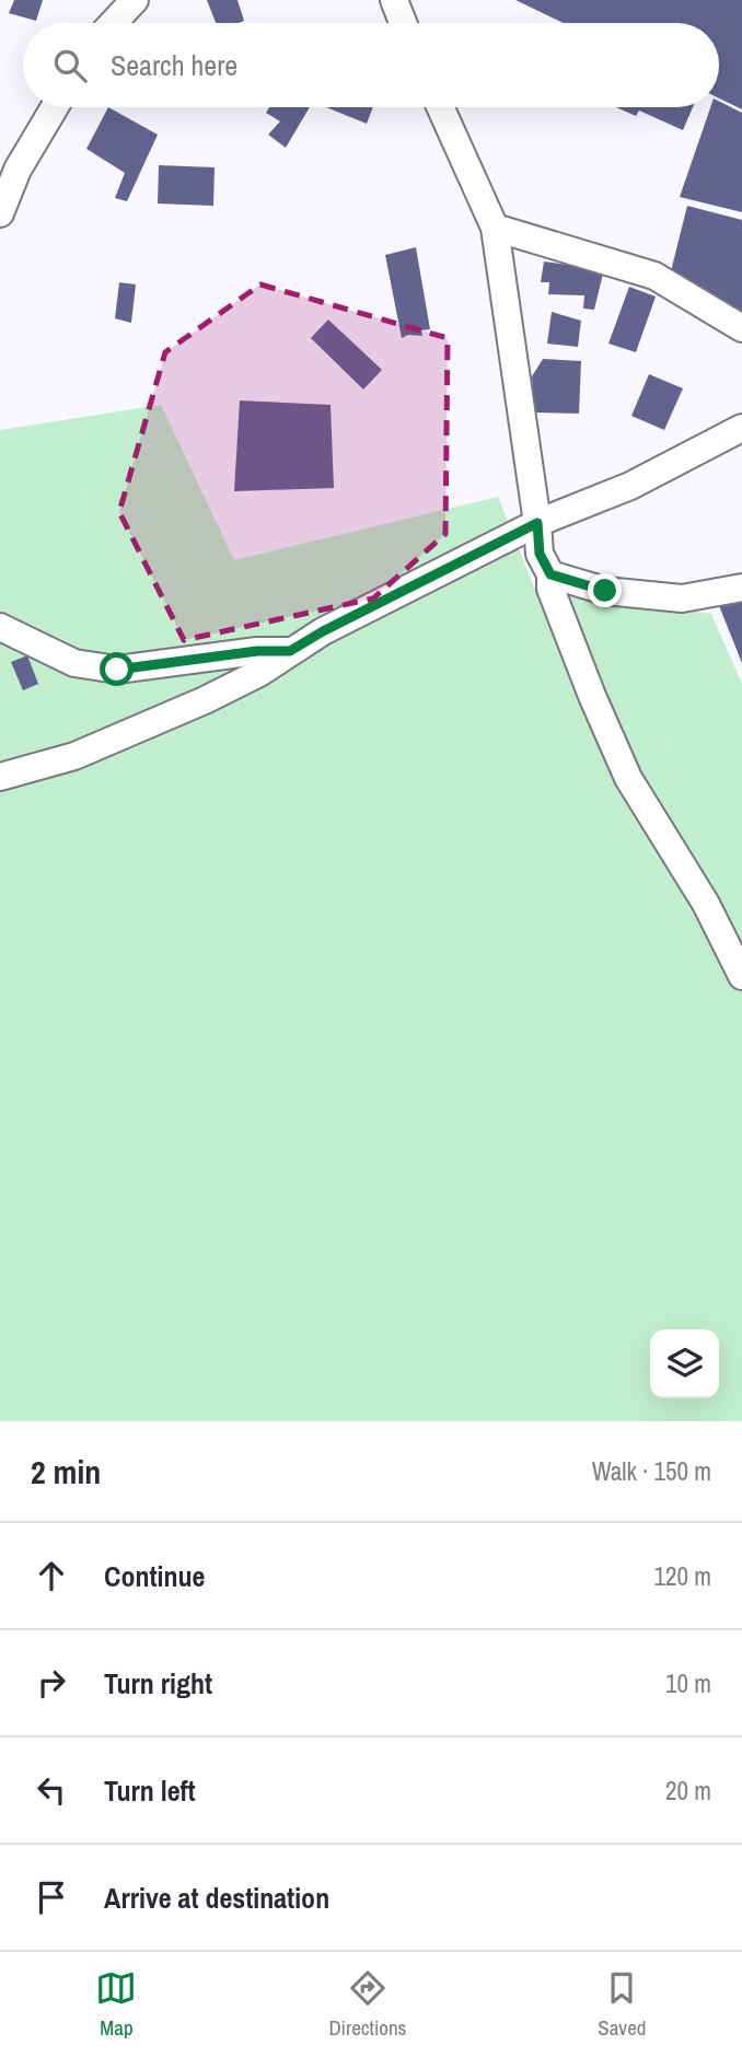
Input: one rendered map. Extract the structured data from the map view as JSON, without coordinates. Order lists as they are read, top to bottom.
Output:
{
  "page": {
    "search": "Search here",
    "heading": ["2 min", "Walk · 150 m"],
    "list": [
      ["Continue", "120 m"],
      ["Turn right", "10 m"],
      ["Turn left", "20 m"],
      "Arrive at destination"
    ],
    "nav": ["Map", "Directions", "Saved"]
  }
}
